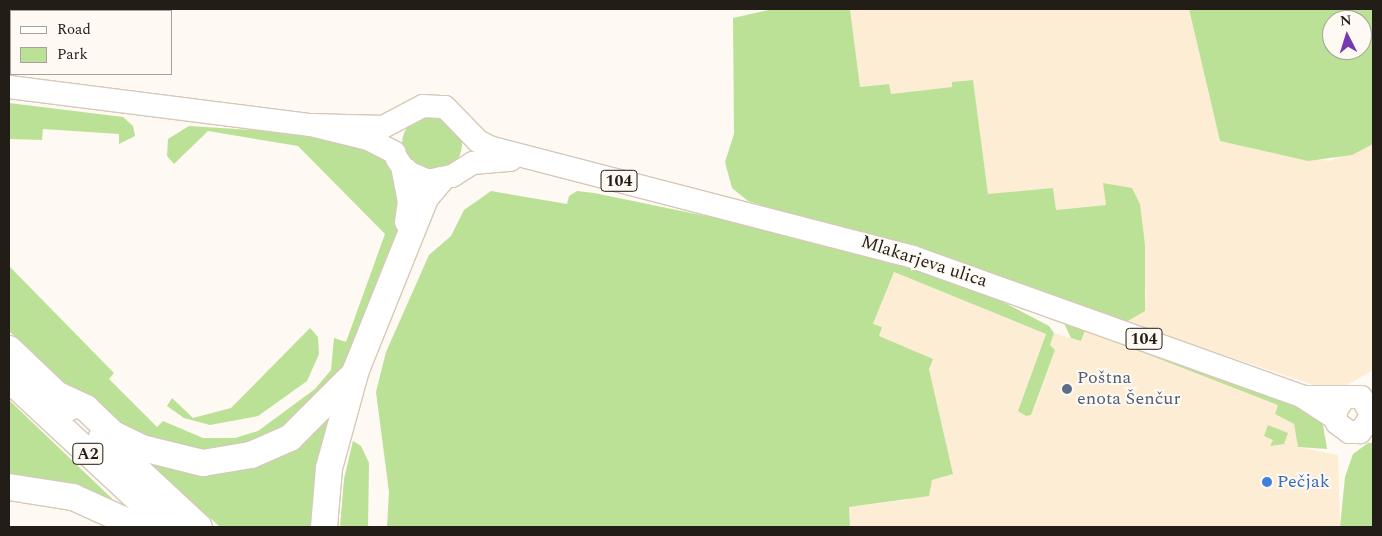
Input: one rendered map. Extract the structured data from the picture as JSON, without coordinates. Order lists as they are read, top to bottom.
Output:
{
  "streets": {
    "highway": ["A2"],
    "main road": ["104", "Mlakarjeva ulica"]
  },
  "crossings": [
    ["104", "Mlakarjeva ulica"]
  ],
  "places": ["Poštna enota Šenčur", "Pečjak"],
  "legend": ["Road", "Park"],
  "north": "top"
}
